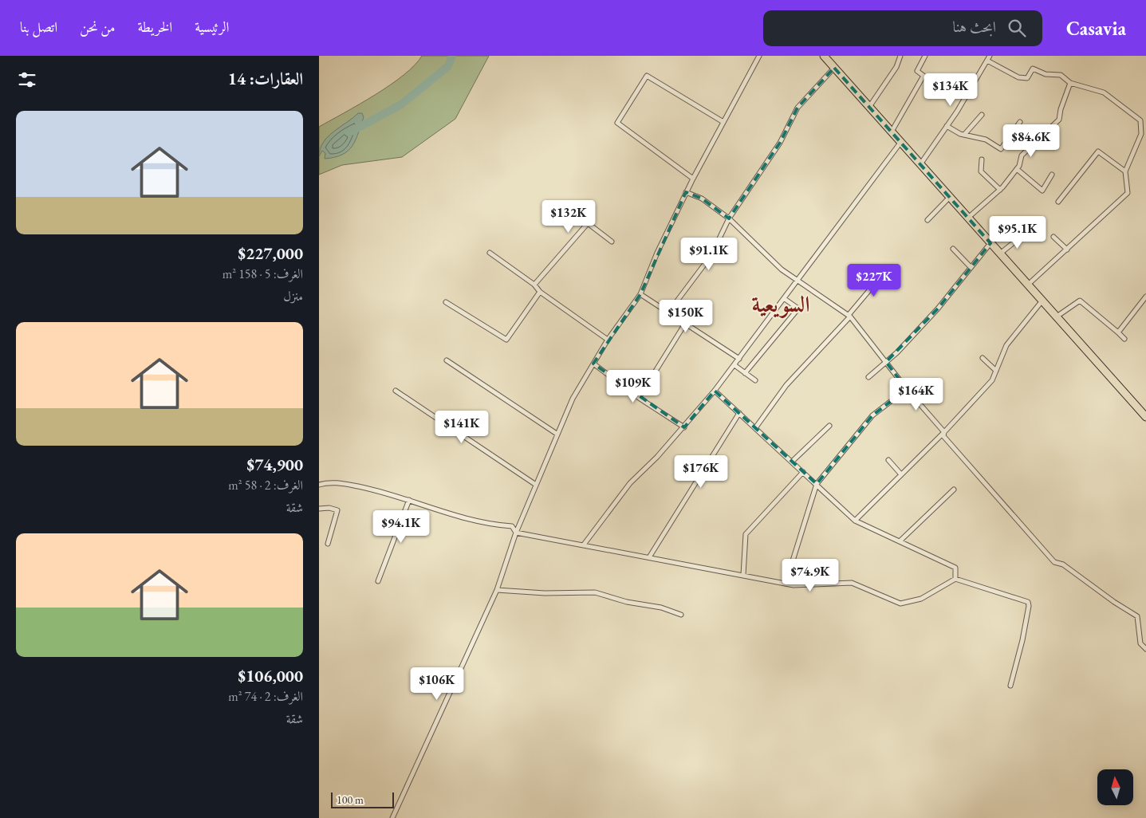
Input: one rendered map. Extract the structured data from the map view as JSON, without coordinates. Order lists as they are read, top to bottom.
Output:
{
  "districts": ["السويعية"],
  "scale_bar": "100 m",
  "north": "top",
  "page": {
    "header": "Casavia",
    "search": "ابحث هنا",
    "nav": [
      "الرئيسية",
      "الخريطة",
      "من نحن",
      "اتصل بنا"
    ],
    "heading": "العقارات: 14",
    "price": [
      "$134K",
      "$84.6K",
      "$132K",
      "$95.1K",
      "$91.1K",
      "$227K",
      "$150K",
      "$109K",
      "$164K",
      "$141K",
      "$176K",
      "$94.1K",
      "$74.9K",
      "$106K"
    ],
    "list": [
      {
        "name": "$227,000",
        "note": "الغرف: 5 · 158 m² · منزل"
      },
      {
        "name": "$74,900",
        "note": "الغرف: 2 · 58 m² · شقة"
      },
      {
        "name": "$106,000",
        "note": "الغرف: 2 · 74 m² · شقة"
      }
    ],
    "scale": "100 m"
  }
}
